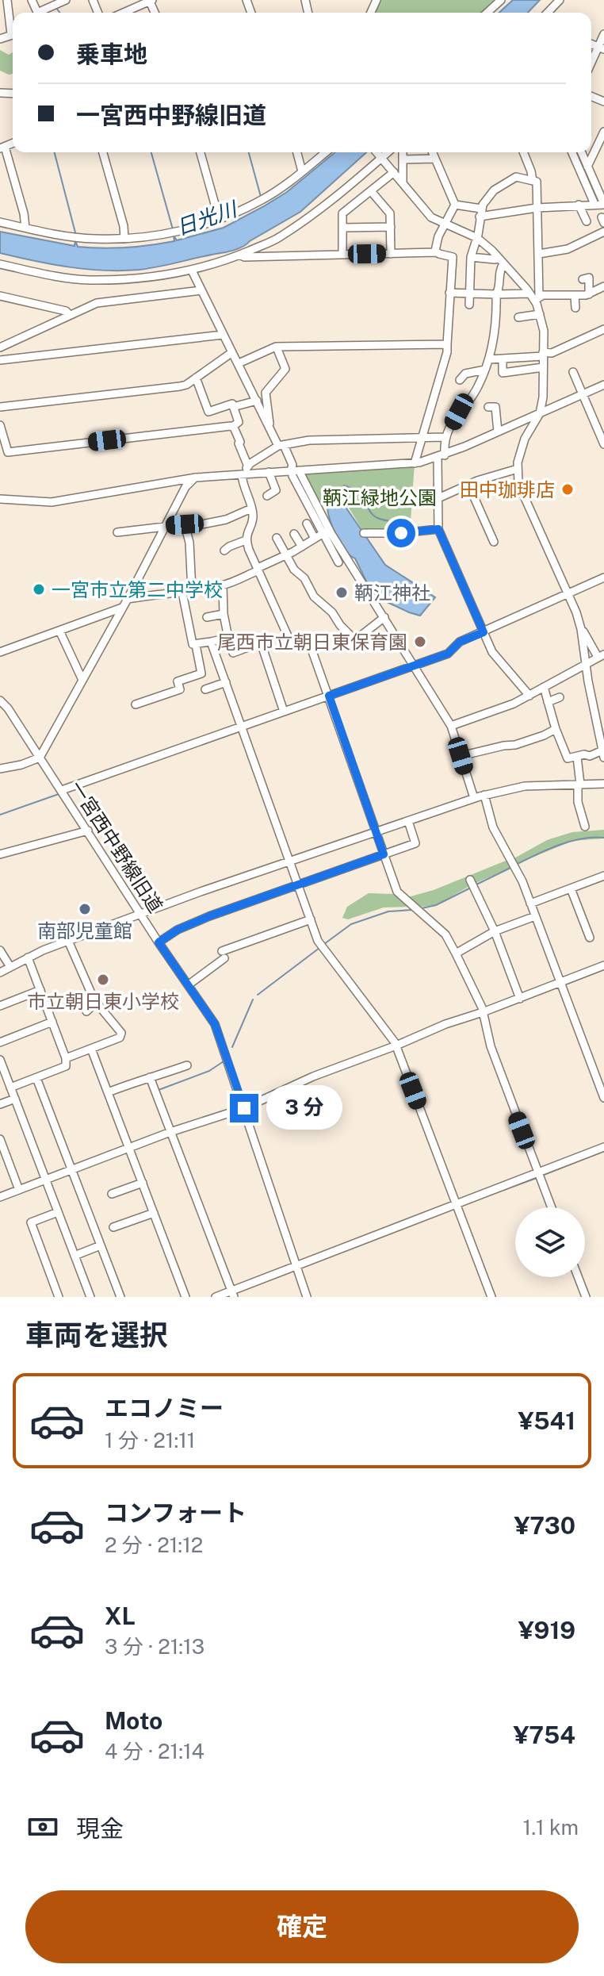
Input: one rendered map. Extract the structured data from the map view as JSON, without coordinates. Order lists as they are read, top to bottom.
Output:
{
  "streets": {
    "street": ["一宮西中野線旧道"]
  },
  "water": ["日光川"],
  "parks": ["鞆江緑地公園"],
  "places": [
    "田中珈琲店",
    "一宮市立第二中学校",
    "鞆江神社",
    "尾西市立朝日東保育園",
    "南部児童館",
    "市立朝日東小学校"
  ],
  "page": {
    "banner": ["乗車地", "一宮西中野線旧道"],
    "bubble": "3 分",
    "heading": "車両を選択",
    "list": [
      {
        "name": "エコノミー",
        "note": "1 分 · 21:11",
        "value": "¥541"
      },
      {
        "name": "コンフォート",
        "note": "2 分 · 21:12",
        "value": "¥730"
      },
      {
        "name": "XL",
        "note": "3 分 · 21:13",
        "value": "¥919"
      },
      {
        "name": "Moto",
        "note": "4 分 · 21:14",
        "value": "¥754"
      }
    ],
    "pay": ["現金", "1.1 km"],
    "buttons": "確定"
  }
}
